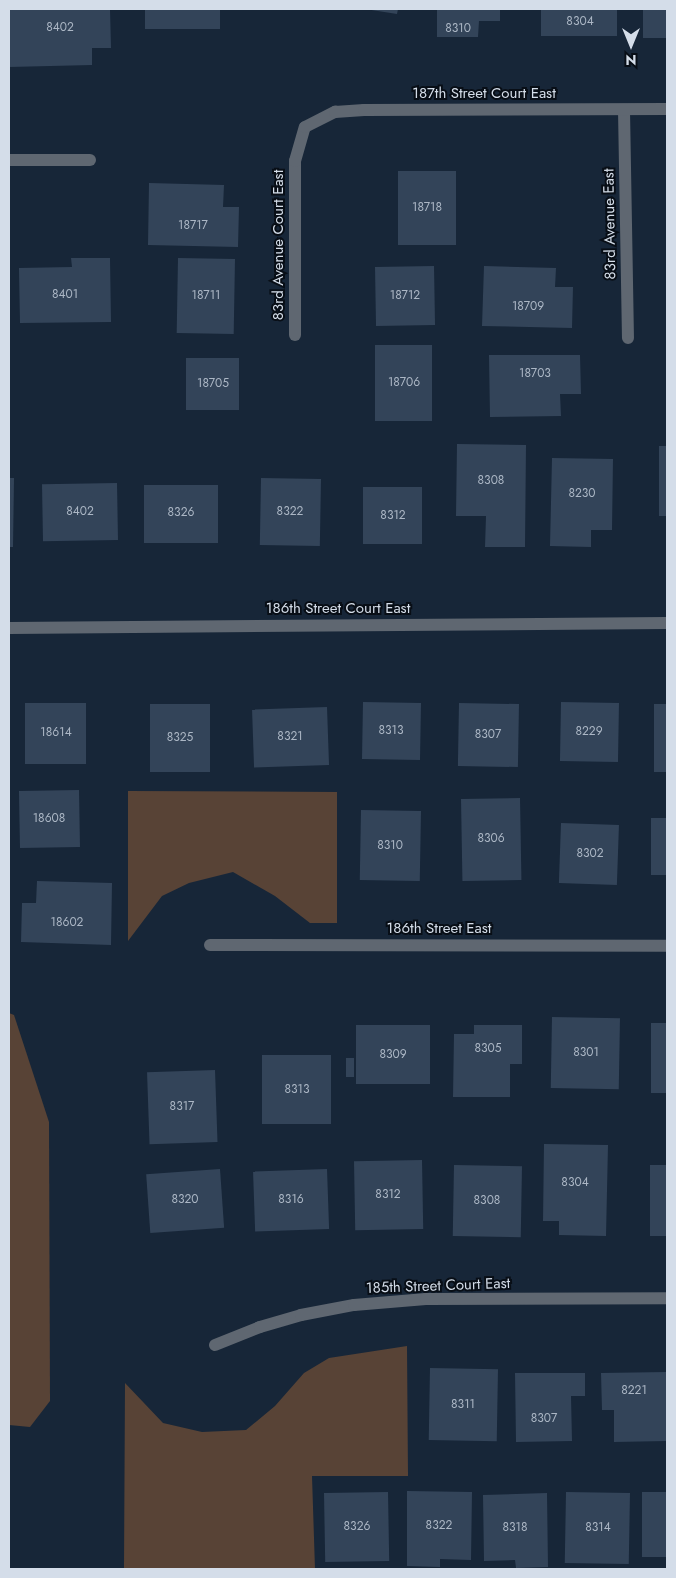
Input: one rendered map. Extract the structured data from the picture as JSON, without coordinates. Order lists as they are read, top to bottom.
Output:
{
  "streets": {
    "street": [
      "187th Street Court East",
      "83rd Avenue East",
      "83rd Avenue Court East",
      "186th Street Court East",
      "186th Street East",
      "185th Street Court East"
    ]
  },
  "crossings": [
    ["187th Street Court East", "83rd Avenue East"],
    ["187th Street Court East", "83rd Avenue Court East"]
  ],
  "house_numbers": [
    "8304",
    "8402",
    "8310",
    "18718",
    "18717",
    "8401",
    "18711",
    "18712",
    "18709",
    "18703",
    "18706",
    "18705",
    "8308",
    "8230",
    "8402",
    "8322",
    "8326",
    "8312",
    "8313",
    "8229",
    "18614",
    "8307",
    "8321",
    "8325",
    "18608",
    "8306",
    "8310",
    "8302",
    "18602",
    "8305",
    "8301",
    "8309",
    "8313",
    "8317",
    "8304",
    "8312",
    "8320",
    "8316",
    "8308",
    "8221",
    "8311",
    "8307",
    "8322",
    "8326",
    "8318",
    "8314"
  ],
  "north": "bottom"
}
